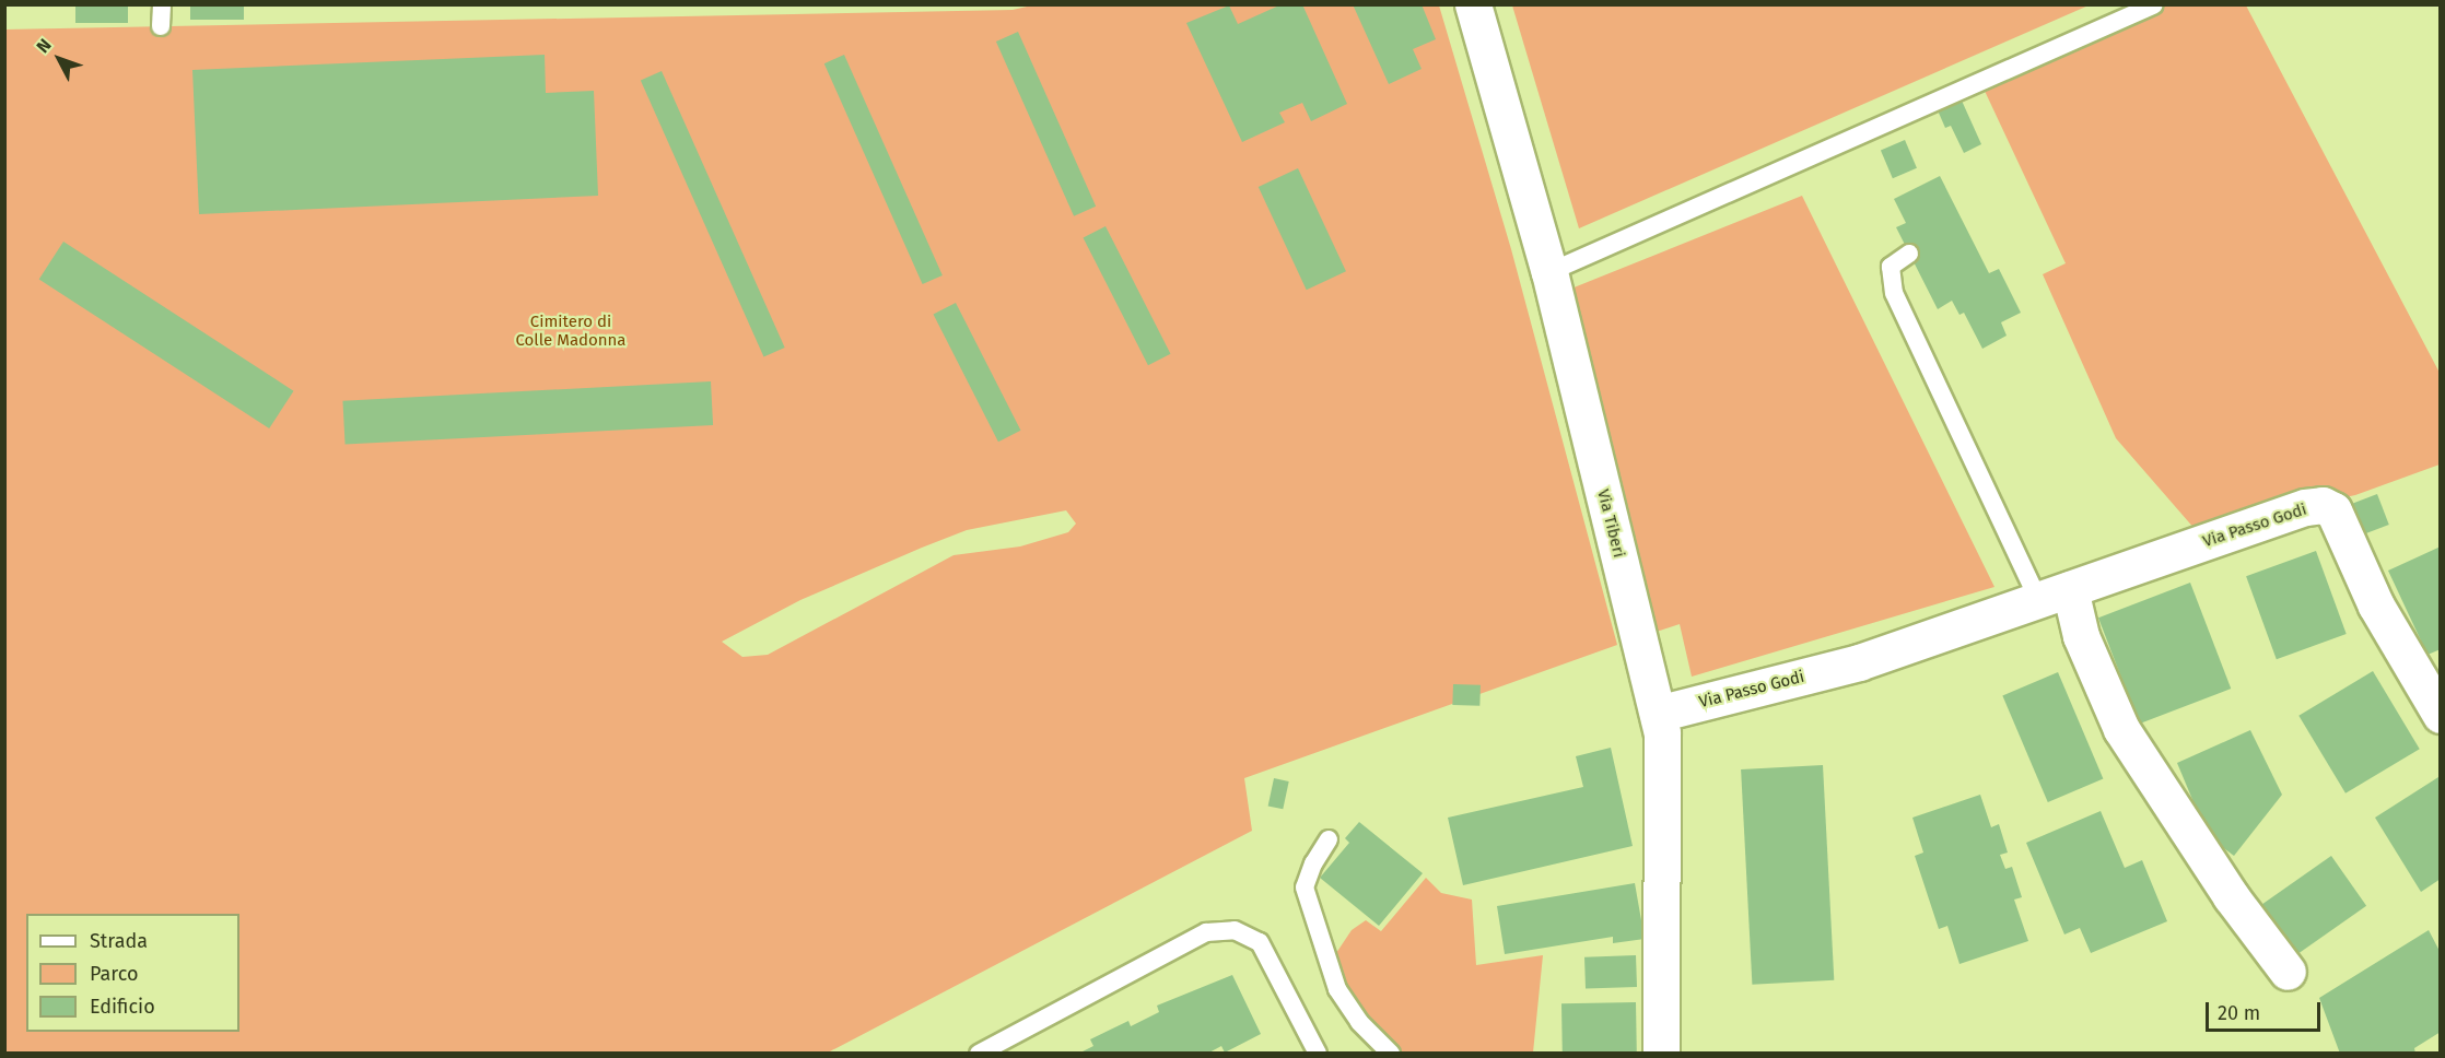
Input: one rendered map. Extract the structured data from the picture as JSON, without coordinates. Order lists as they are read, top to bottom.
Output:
{
  "streets": {
    "street": ["Via Tiberi", "Via Passo Godi"]
  },
  "crossings": [
    ["Via Tiberi", "Via Passo Godi"]
  ],
  "parks": ["Cimitero di Colle Madonna"],
  "legend": ["Strada", "Parco", "Edificio"],
  "scale_bar": "20 m",
  "north": "top left"
}
